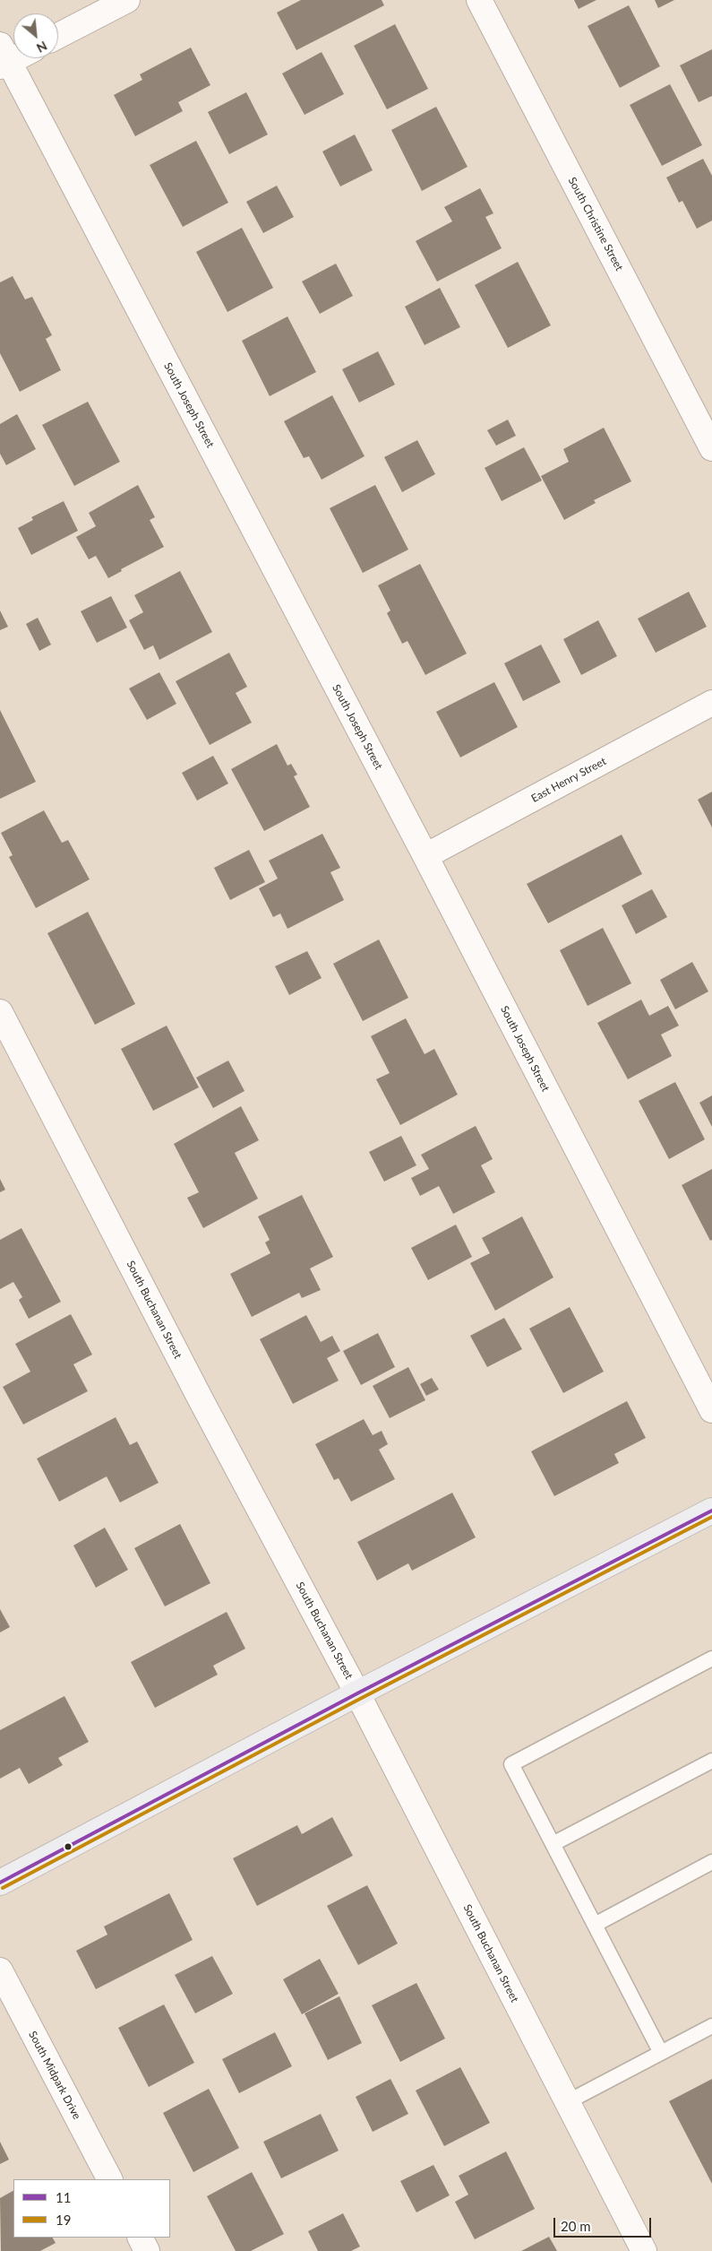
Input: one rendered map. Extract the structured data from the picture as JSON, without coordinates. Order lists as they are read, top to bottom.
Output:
{
  "streets": {
    "street": [
      "South Christine Street",
      "South Joseph Street",
      "East Henry Street",
      "South Buchanan Street",
      "South Midpark Drive"
    ]
  },
  "crossings": [
    ["South Joseph Street", "East Henry Street"]
  ],
  "lines": ["transit line 11", "transit line 19"],
  "legend": ["11", "19"],
  "scale_bar": "20 m",
  "north": "bottom right"
}
